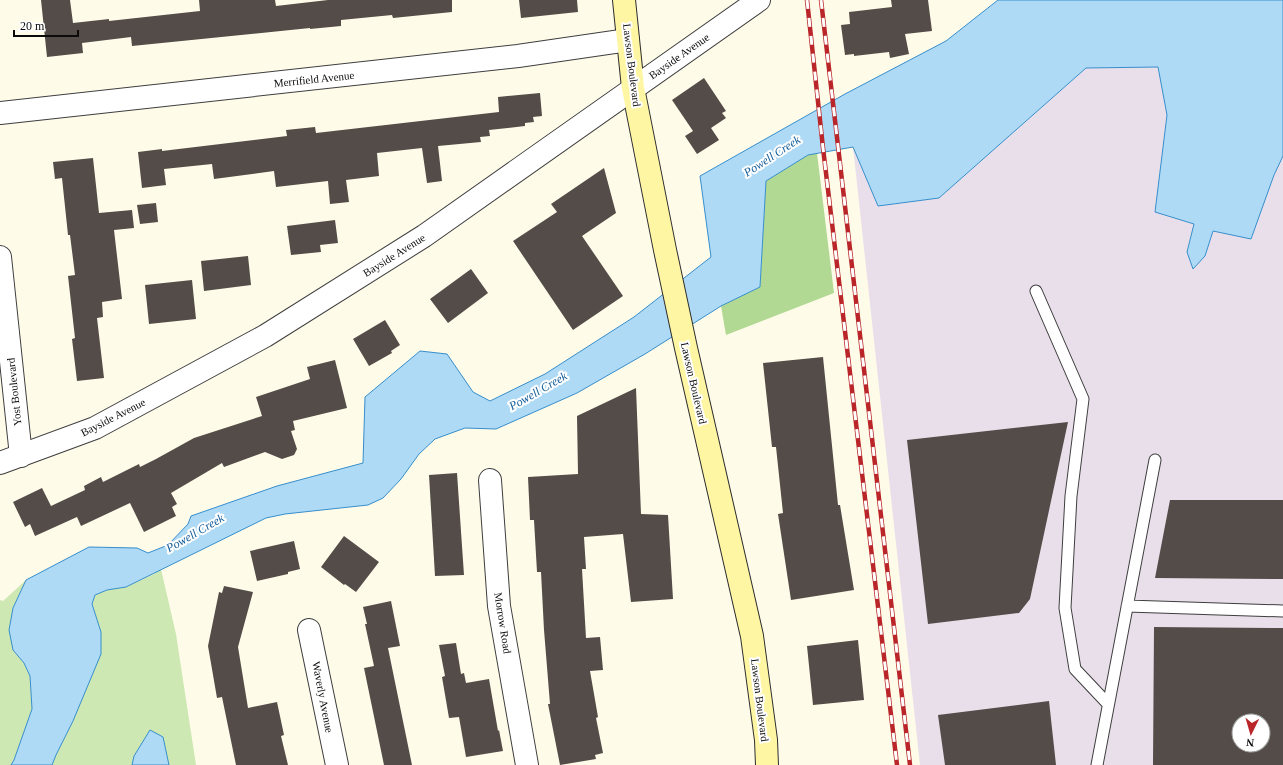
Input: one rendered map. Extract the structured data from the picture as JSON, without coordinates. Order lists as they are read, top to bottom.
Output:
{
  "streets": {
    "main road": ["Lawson Boulevard"],
    "street": [
      "Bayside Avenue",
      "Merrifield Avenue",
      "Yost Boulevard",
      "Morrow Road",
      "Waverly Avenue"
    ]
  },
  "crossings": [
    ["Bayside Avenue", "Lawson Boulevard"],
    ["Bayside Avenue", "Yost Boulevard"],
    ["Lawson Boulevard", "Merrifield Avenue"]
  ],
  "water": ["Powell Creek"],
  "scale_bar": "20 m",
  "north": "bottom"
}
